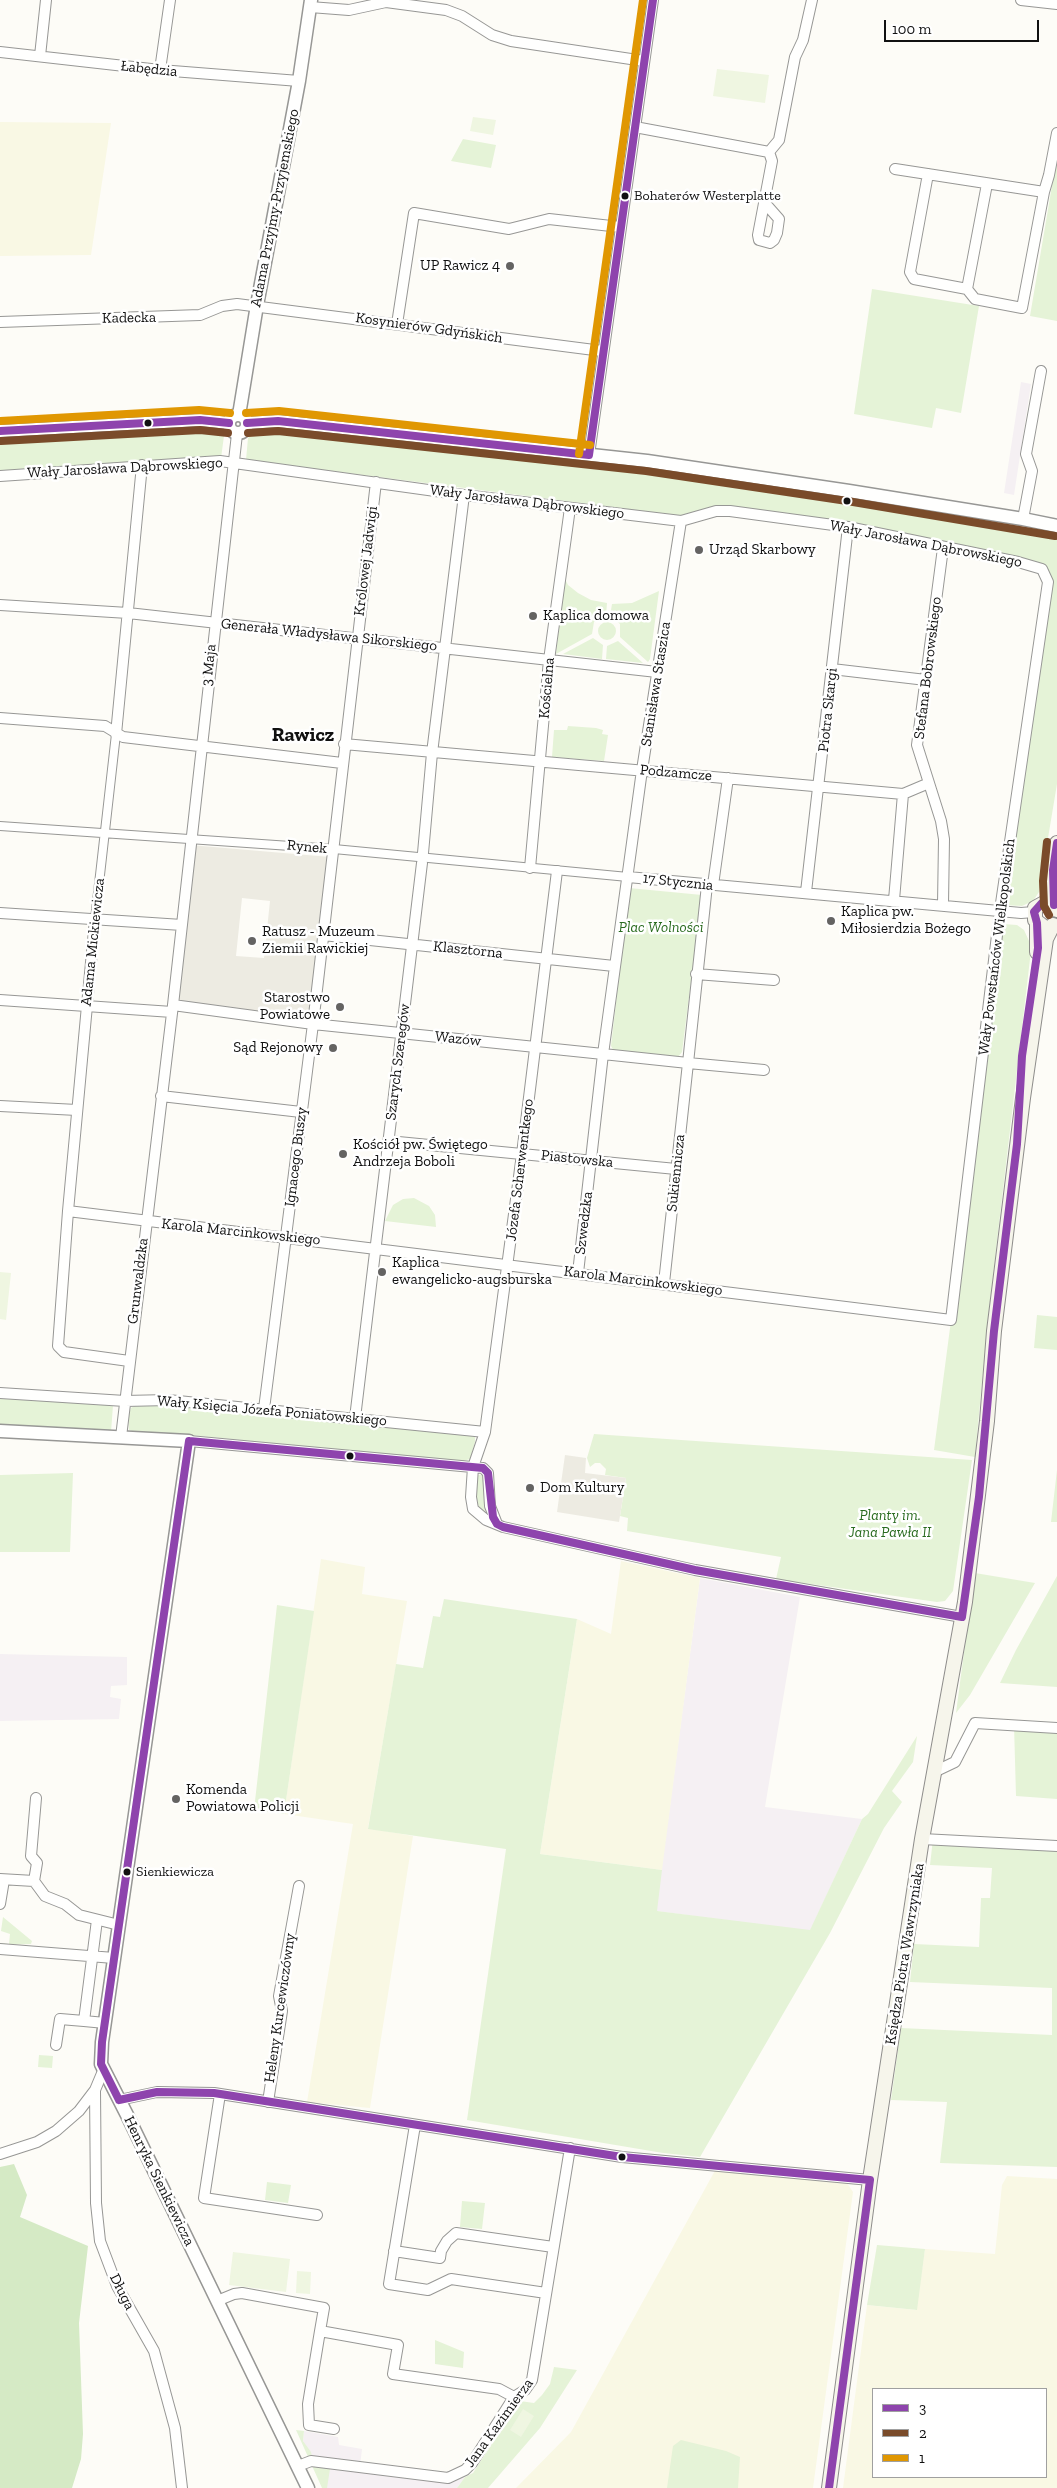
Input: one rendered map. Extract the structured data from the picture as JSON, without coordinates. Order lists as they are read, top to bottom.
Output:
{
  "streets": {
    "main road": ["Księdza Piotra Wawrzyniaka"],
    "street": [
      "Łabędzia",
      "Adama Przyjmy-Przyjemskiego",
      "Kadecka",
      "Kosynierów Gdyńskich",
      "Wały Jarosława Dąbrowskiego",
      "Królowej Jadwigi",
      "Generała Władysława Sikorskiego",
      "3 Maja",
      "Stefana Bobrowskiego",
      "Stanisława Staszica",
      "Kościelna",
      "Piotra Skargi",
      "Podzamcze",
      "Rynek",
      "17 Stycznia",
      "Adama Mickiewicza",
      "Wały Powstańców Wielkopolskich",
      "Klasztorna",
      "Wazów",
      "Szarych Szeregów",
      "Ignacego Buszy",
      "Piastowska",
      "Józefa Scherwentkego",
      "Sukiennicza",
      "Szwedzka",
      "Karola Marcinkowskiego",
      "Grunwaldzka",
      "Wały Księcia Józefa Poniatowskiego",
      "Heleny Kurcewiczówny",
      "Henryka Sienkiewicza",
      "Długa",
      "Jana Kazimierza"
    ]
  },
  "crossings": [
    ["Łabędzia", "Adama Przyjmy-Przyjemskiego"],
    ["Adama Przyjmy-Przyjemskiego", "Kadecka"],
    ["Adama Przyjmy-Przyjemskiego", "Kosynierów Gdyńskich"],
    ["Kadecka", "Kosynierów Gdyńskich"],
    ["Wały Jarosława Dąbrowskiego", "Królowej Jadwigi"],
    ["Wały Jarosława Dąbrowskiego", "3 Maja"],
    ["Wały Jarosława Dąbrowskiego", "Stefana Bobrowskiego"],
    ["Wały Jarosława Dąbrowskiego", "Stanisława Staszica"],
    ["Wały Jarosława Dąbrowskiego", "Kościelna"],
    ["Wały Jarosława Dąbrowskiego", "Piotra Skargi"],
    ["Wały Jarosława Dąbrowskiego", "Adama Mickiewicza"],
    ["Wały Jarosława Dąbrowskiego", "Wały Powstańców Wielkopolskich"],
    ["Wały Jarosława Dąbrowskiego", "Szarych Szeregów"],
    ["Królowej Jadwigi", "Generała Władysława Sikorskiego"],
    ["Królowej Jadwigi", "Podzamcze"],
    ["Królowej Jadwigi", "Rynek"],
    ["Królowej Jadwigi", "17 Stycznia"],
    ["Generała Władysława Sikorskiego", "3 Maja"],
    ["Generała Władysława Sikorskiego", "Stanisława Staszica"],
    ["Generała Władysława Sikorskiego", "Kościelna"],
    ["Generała Władysława Sikorskiego", "Adama Mickiewicza"],
    ["Generała Władysława Sikorskiego", "Szarych Szeregów"],
    ["3 Maja", "Rynek"],
    ["Stefana Bobrowskiego", "17 Stycznia"],
    ["Stanisława Staszica", "Podzamcze"],
    ["Stanisława Staszica", "17 Stycznia"],
    ["Kościelna", "Podzamcze"],
    ["Kościelna", "17 Stycznia"],
    ["Piotra Skargi", "Podzamcze"],
    ["Piotra Skargi", "17 Stycznia"],
    ["Podzamcze", "Szarych Szeregów"],
    ["Rynek", "17 Stycznia"],
    ["Rynek", "Adama Mickiewicza"],
    ["Rynek", "Klasztorna"],
    ["Rynek", "Wazów"],
    ["Rynek", "Ignacego Buszy"],
    ["17 Stycznia", "Wały Powstańców Wielkopolskich"],
    ["17 Stycznia", "Szarych Szeregów"],
    ["17 Stycznia", "Józefa Scherwentkego"],
    ["Adama Mickiewicza", "Karola Marcinkowskiego"],
    ["Adama Mickiewicza", "Grunwaldzka"],
    ["Wały Powstańców Wielkopolskich", "Karola Marcinkowskiego"],
    ["Klasztorna", "Szarych Szeregów"],
    ["Klasztorna", "Józefa Scherwentkego"],
    ["Wazów", "Szarych Szeregów"],
    ["Wazów", "Ignacego Buszy"],
    ["Wazów", "Józefa Scherwentkego"],
    ["Wazów", "Szwedzka"],
    ["Szarych Szeregów", "Piastowska"],
    ["Szarych Szeregów", "Karola Marcinkowskiego"],
    ["Szarych Szeregów", "Wały Księcia Józefa Poniatowskiego"],
    ["Ignacego Buszy", "Karola Marcinkowskiego"],
    ["Ignacego Buszy", "Wały Księcia Józefa Poniatowskiego"],
    ["Piastowska", "Józefa Scherwentkego"],
    ["Piastowska", "Sukiennicza"],
    ["Piastowska", "Szwedzka"],
    ["Józefa Scherwentkego", "Karola Marcinkowskiego"],
    ["Józefa Scherwentkego", "Wały Księcia Józefa Poniatowskiego"],
    ["Sukiennicza", "Karola Marcinkowskiego"],
    ["Szwedzka", "Karola Marcinkowskiego"],
    ["Karola Marcinkowskiego", "Grunwaldzka"],
    ["Grunwaldzka", "Wały Księcia Józefa Poniatowskiego"],
    ["Henryka Sienkiewicza", "Jana Kazimierza"]
  ],
  "districts": ["Rawicz"],
  "parks": ["Plac Wolności", "Planty im. Jana Pawła II"],
  "places": [
    "Bohaterów Westerplatte",
    "UP Rawicz 4",
    "Urząd Skarbowy",
    "Kaplica domowa",
    "Kaplica pw. Miłosierdzia Bożego",
    "Ratusz - Muzeum Ziemii Rawickiej",
    "Starostwo Powiatowe",
    "Sąd Rejonowy",
    "Kościół pw. Świętego Andrzeja Boboli",
    "Kaplica ewangelicko-augsburska",
    "Dom Kultury",
    "Komenda Powiatowa Policji",
    "Sienkiewicza"
  ],
  "lines": ["transit line 3", "transit line 1", "transit line 2"],
  "legend": ["3", "2", "1"],
  "scale_bar": "100 m"
}
